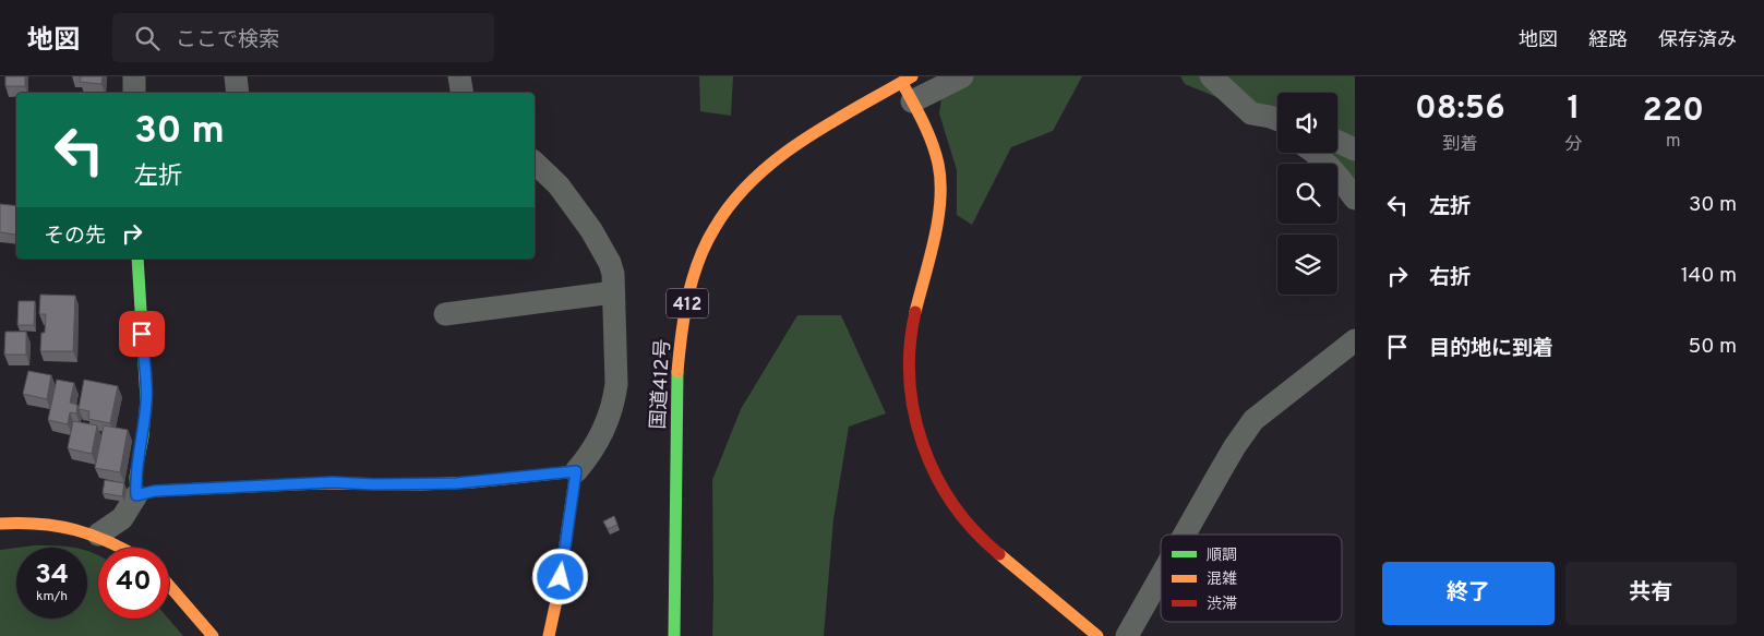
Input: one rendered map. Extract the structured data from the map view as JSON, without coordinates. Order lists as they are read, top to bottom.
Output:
{
  "streets": {
    "main road": ["412", "国道412号"]
  },
  "legend": ["順調", "混雑", "渋滞"],
  "page": {
    "header": "地図",
    "search": "ここで検索",
    "nav": ["地図", "経路", "保存済み"],
    "eta": [
      "08:56",
      "到着",
      "1",
      "分",
      "220",
      "m"
    ],
    "turn": ["30 m", "左折"],
    "list": [
      {
        "name": "左折",
        "value": "30 m"
      },
      {
        "name": "右折",
        "value": "140 m"
      },
      {
        "name": "目的地に到着",
        "value": "50 m"
      }
    ],
    "then": "その先",
    "speed": "34 km/h",
    "limit": "40",
    "buttons": ["終了", "共有"]
  }
}
